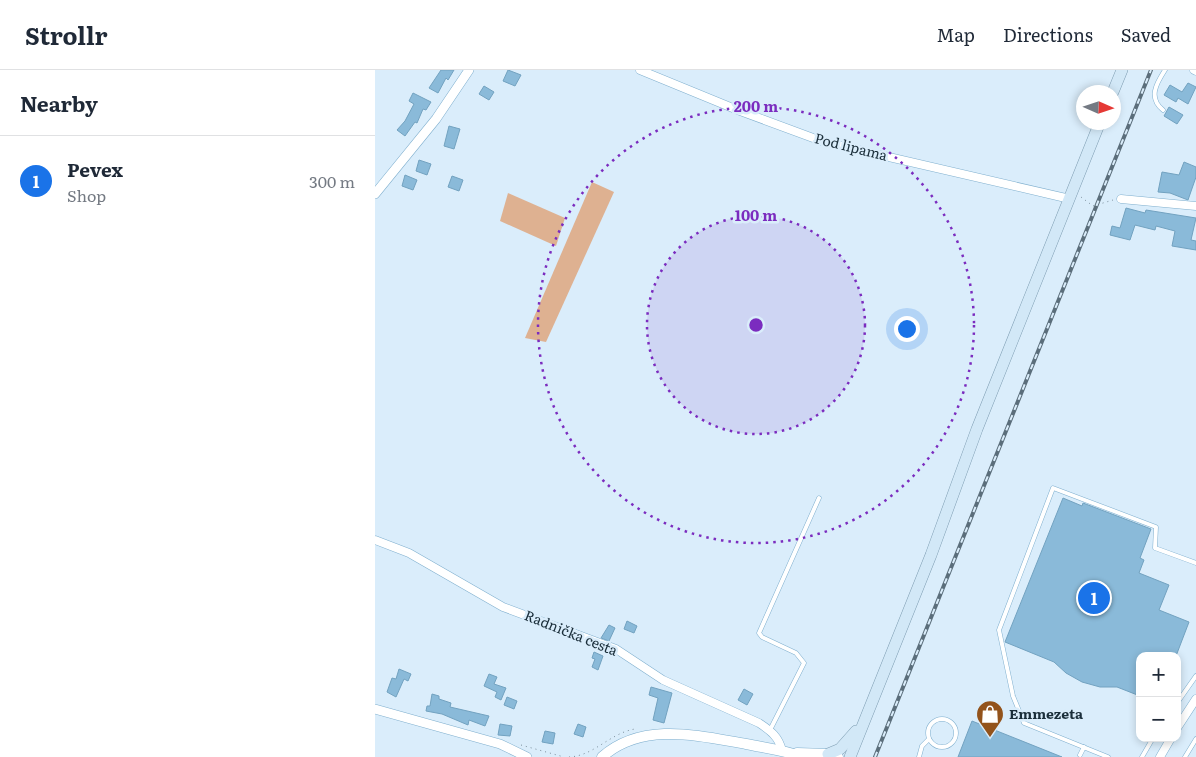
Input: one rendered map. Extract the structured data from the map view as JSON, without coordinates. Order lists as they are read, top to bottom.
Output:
{
  "streets": {
    "street": ["Pod lipama", "Radnička cesta"]
  },
  "places": {
    "shop": ["Emmezeta"]
  },
  "north": "right",
  "page": {
    "header": "Strollr",
    "nav": ["Map", "Directions", "Saved"],
    "heading": "Nearby",
    "list": [
      {
        "mark": "1",
        "name": "Pevex",
        "note": "Shop",
        "value": "300 m"
      }
    ],
    "pins": "1",
    "map_buttons": ["+", "−"]
  },
  "rings": ["200 m", "100 m"]
}
